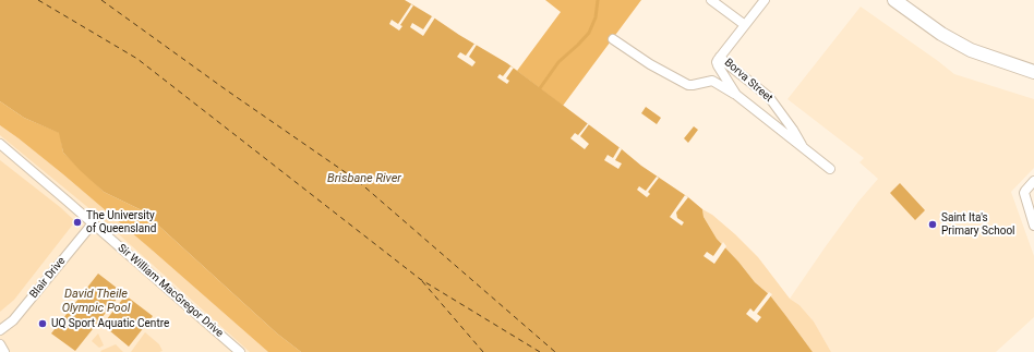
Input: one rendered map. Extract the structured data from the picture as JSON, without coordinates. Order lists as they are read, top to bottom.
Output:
{
  "streets": {
    "street": ["Borva Street", "Blair Drive", "Sir William MacGregor Drive"]
  },
  "crossings": [
    ["Blair Drive", "Sir William MacGregor Drive"]
  ],
  "water": ["Brisbane River", "David Theile Olympic Pool"],
  "places": ["The University of Queensland", "Saint Ita's Primary School", "UQ Sport Aquatic Centre"]
}
